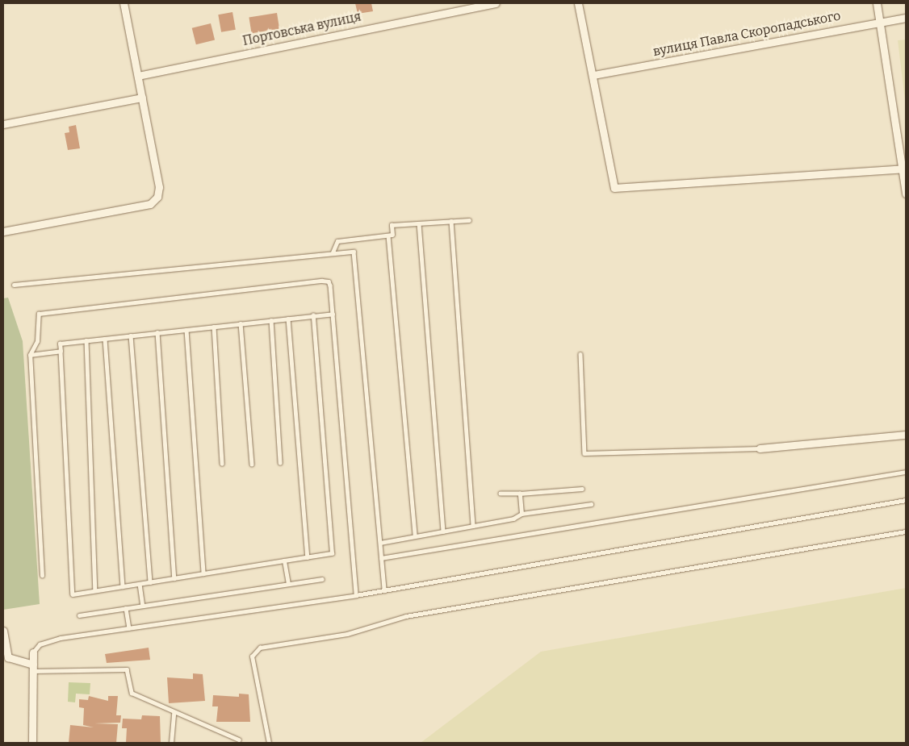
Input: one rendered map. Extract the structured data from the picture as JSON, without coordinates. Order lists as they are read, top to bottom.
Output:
{
  "streets": {
    "street": ["Портовська вулиця", "вулиця Павла Скоропадського"]
  }
}
